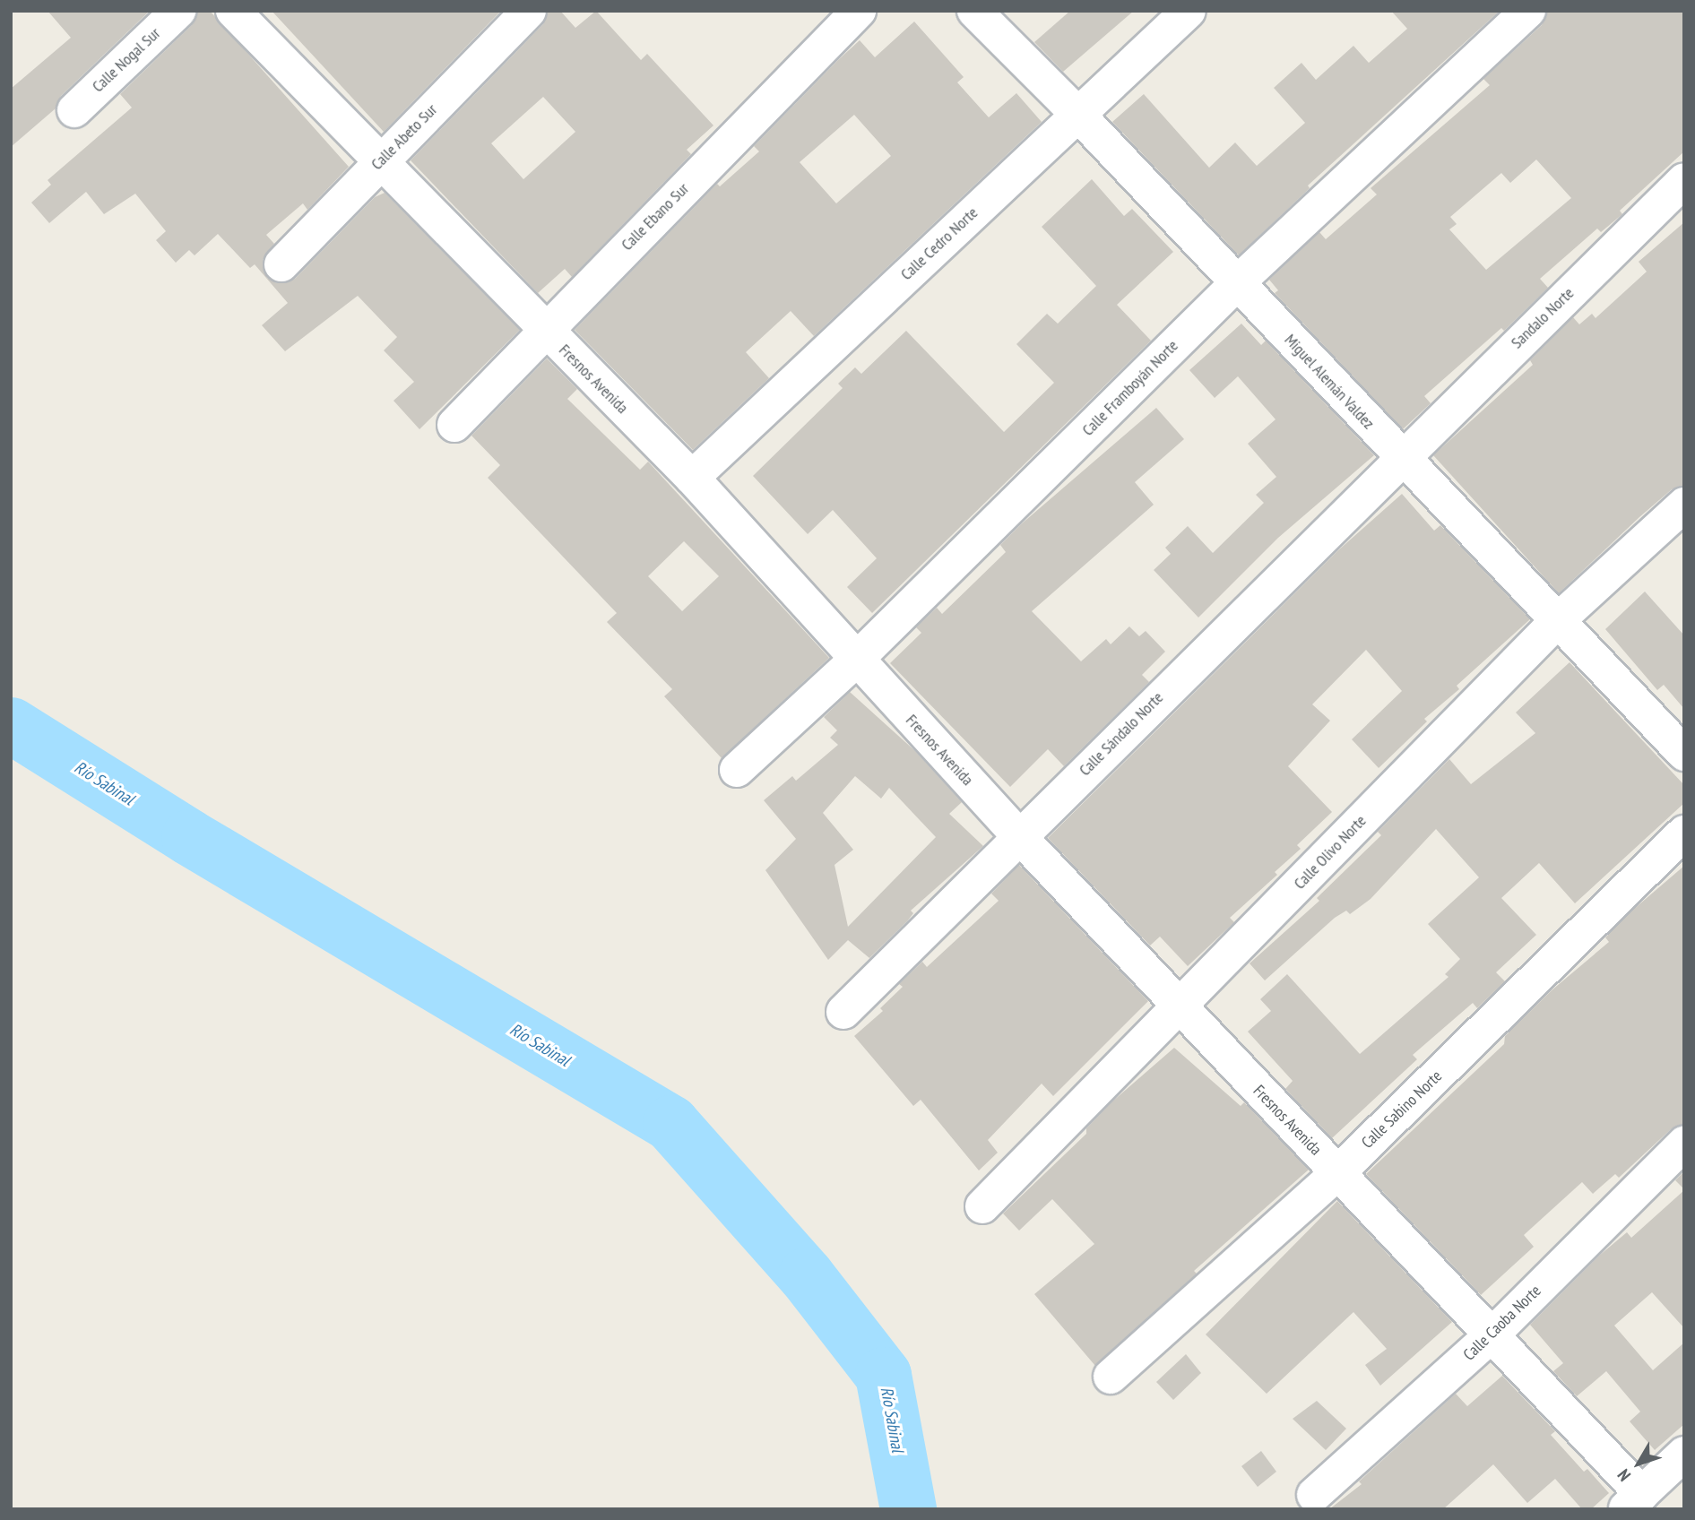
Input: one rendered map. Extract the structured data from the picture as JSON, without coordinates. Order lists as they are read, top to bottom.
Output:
{
  "streets": {
    "street": [
      "Calle Nogal Sur",
      "Calle Abeto Sur",
      "Calle Ebano Sur",
      "Calle Cedro Norte",
      "Sandalo Norte",
      "Fresnos Avenida",
      "Miguel Alemán Valdez",
      "Calle Framboyán Norte",
      "Calle Sándalo Norte",
      "Calle Olivo Norte",
      "Calle Sabino Norte",
      "Calle Caoba Norte"
    ]
  },
  "crossings": [
    ["Calle Abeto Sur", "Fresnos Avenida"],
    ["Calle Ebano Sur", "Fresnos Avenida"],
    ["Calle Cedro Norte", "Fresnos Avenida"],
    ["Calle Cedro Norte", "Miguel Alemán Valdez"],
    ["Sandalo Norte", "Miguel Alemán Valdez"],
    ["Sandalo Norte", "Calle Sándalo Norte"],
    ["Fresnos Avenida", "Calle Framboyán Norte"],
    ["Fresnos Avenida", "Calle Sándalo Norte"],
    ["Fresnos Avenida", "Calle Olivo Norte"],
    ["Fresnos Avenida", "Calle Sabino Norte"],
    ["Fresnos Avenida", "Calle Caoba Norte"],
    ["Miguel Alemán Valdez", "Calle Framboyán Norte"],
    ["Miguel Alemán Valdez", "Calle Sándalo Norte"],
    ["Miguel Alemán Valdez", "Calle Olivo Norte"]
  ],
  "water": ["Río Sabinal"],
  "north": "bottom left"
}
